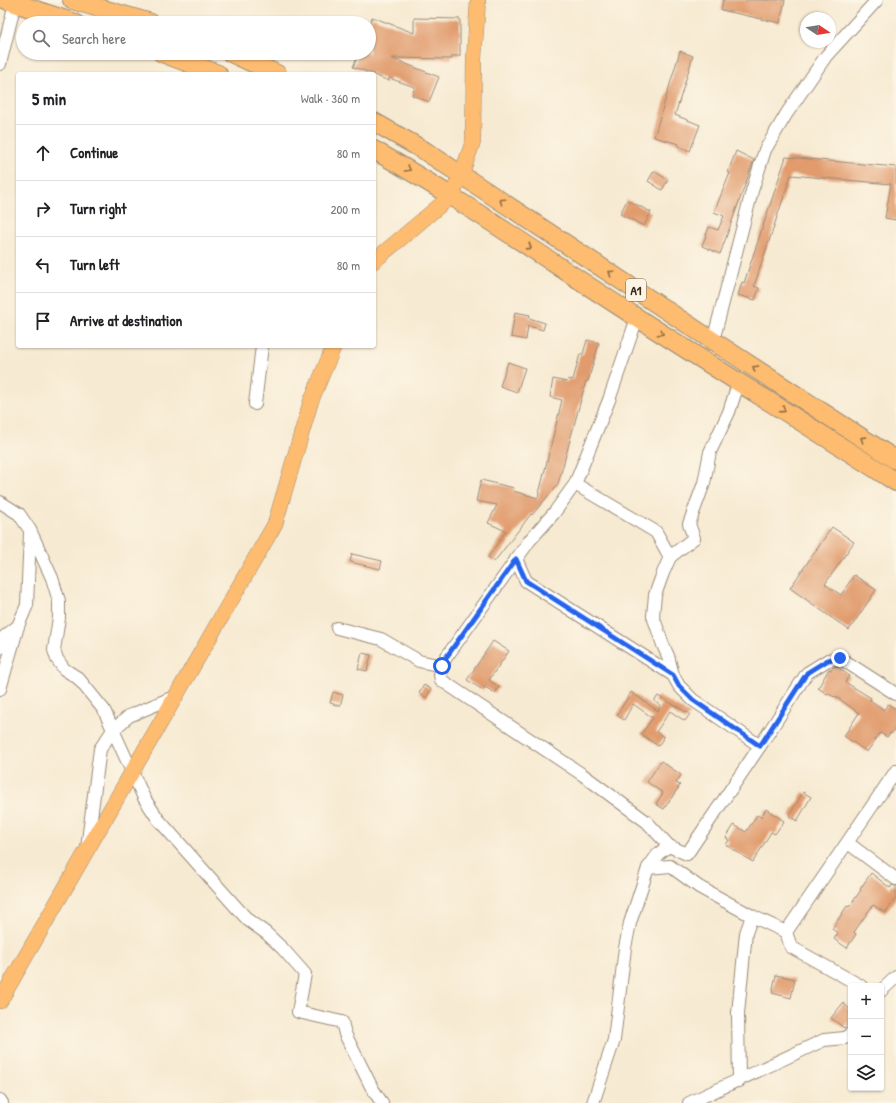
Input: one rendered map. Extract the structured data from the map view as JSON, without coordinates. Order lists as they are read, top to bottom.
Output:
{
  "streets": {
    "highway": ["A1"]
  },
  "north": "right",
  "page": {
    "search": "Search here",
    "heading": ["5 min", "Walk · 360 m"],
    "list": [
      ["Continue", "80 m"],
      ["Turn right", "200 m"],
      ["Turn left", "80 m"],
      "Arrive at destination"
    ],
    "map_buttons": ["+", "−"]
  }
}
